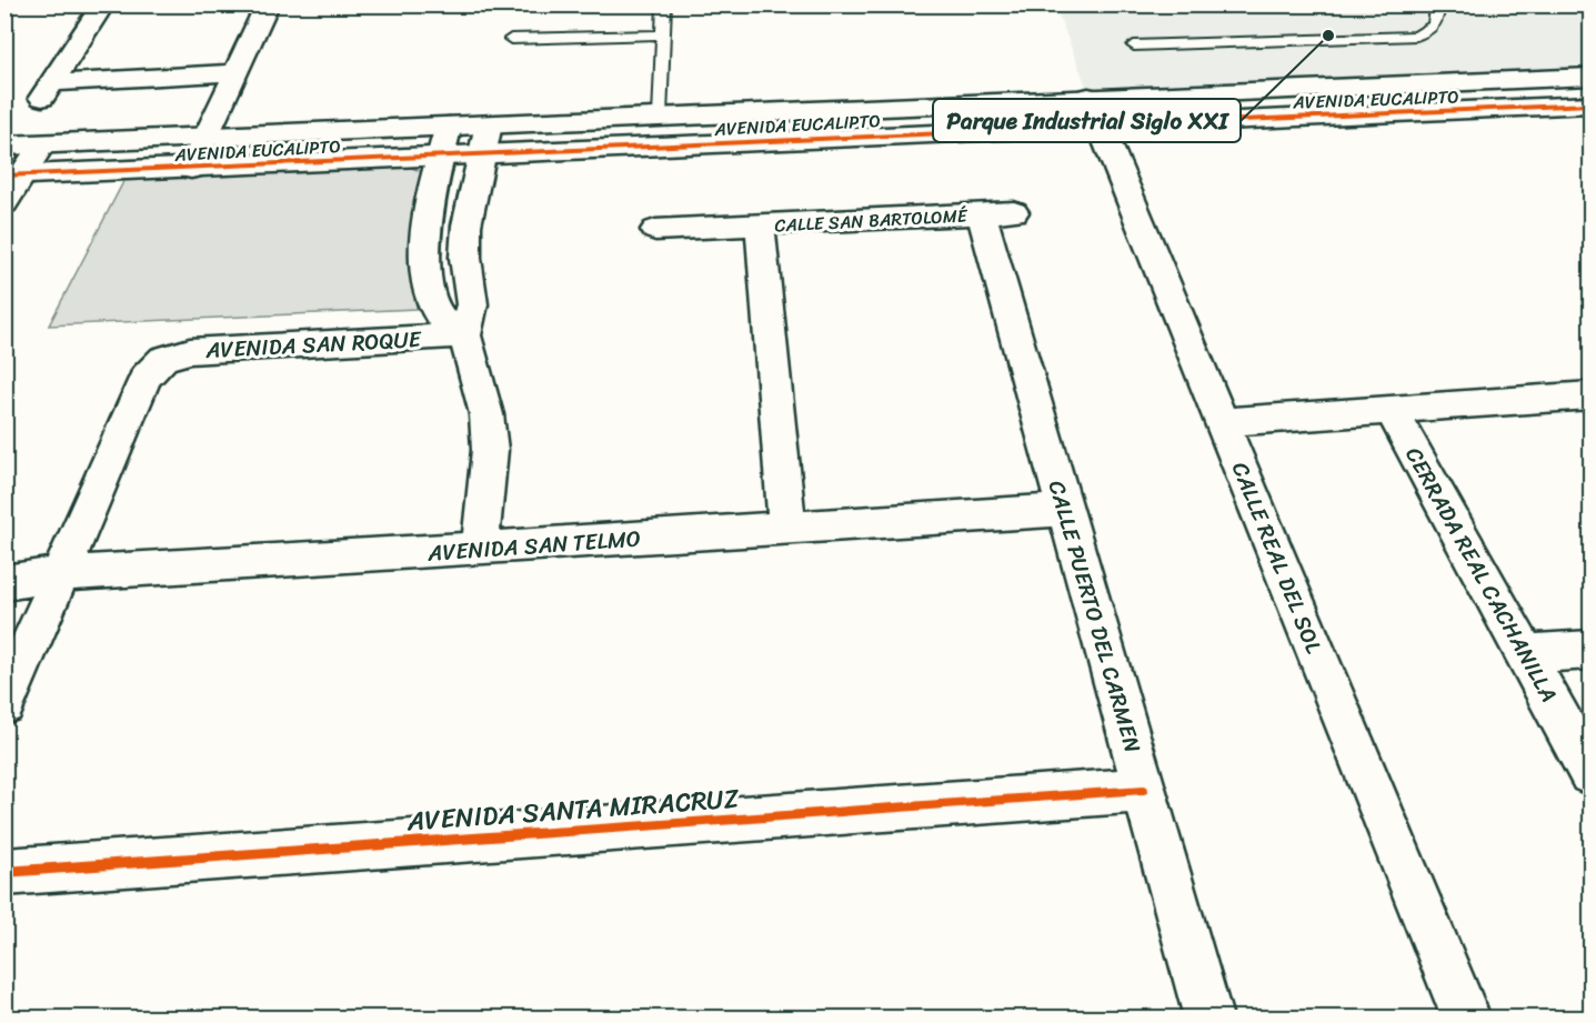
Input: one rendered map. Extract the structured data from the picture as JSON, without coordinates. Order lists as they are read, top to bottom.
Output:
{
  "streets": {
    "street": [
      "AVENIDA EUCALIPTO",
      "CALLE SAN BARTOLOMÉ",
      "AVENIDA SAN ROQUE",
      "AVENIDA SAN TELMO",
      "CALLE REAL DEL SOL",
      "CERRADA REAL CACHANILLA",
      "CALLE PUERTO DEL CARMEN",
      "AVENIDA SANTA MIRACRUZ"
    ]
  },
  "crossings": [
    ["AVENIDA EUCALIPTO", "CALLE REAL DEL SOL"],
    ["CALLE SAN BARTOLOMÉ", "CALLE PUERTO DEL CARMEN"],
    ["AVENIDA SAN ROQUE", "AVENIDA SAN TELMO"],
    ["AVENIDA SAN TELMO", "CALLE PUERTO DEL CARMEN"],
    ["CALLE PUERTO DEL CARMEN", "AVENIDA SANTA MIRACRUZ"]
  ],
  "places": ["Parque Industrial Siglo XXI"]
}
